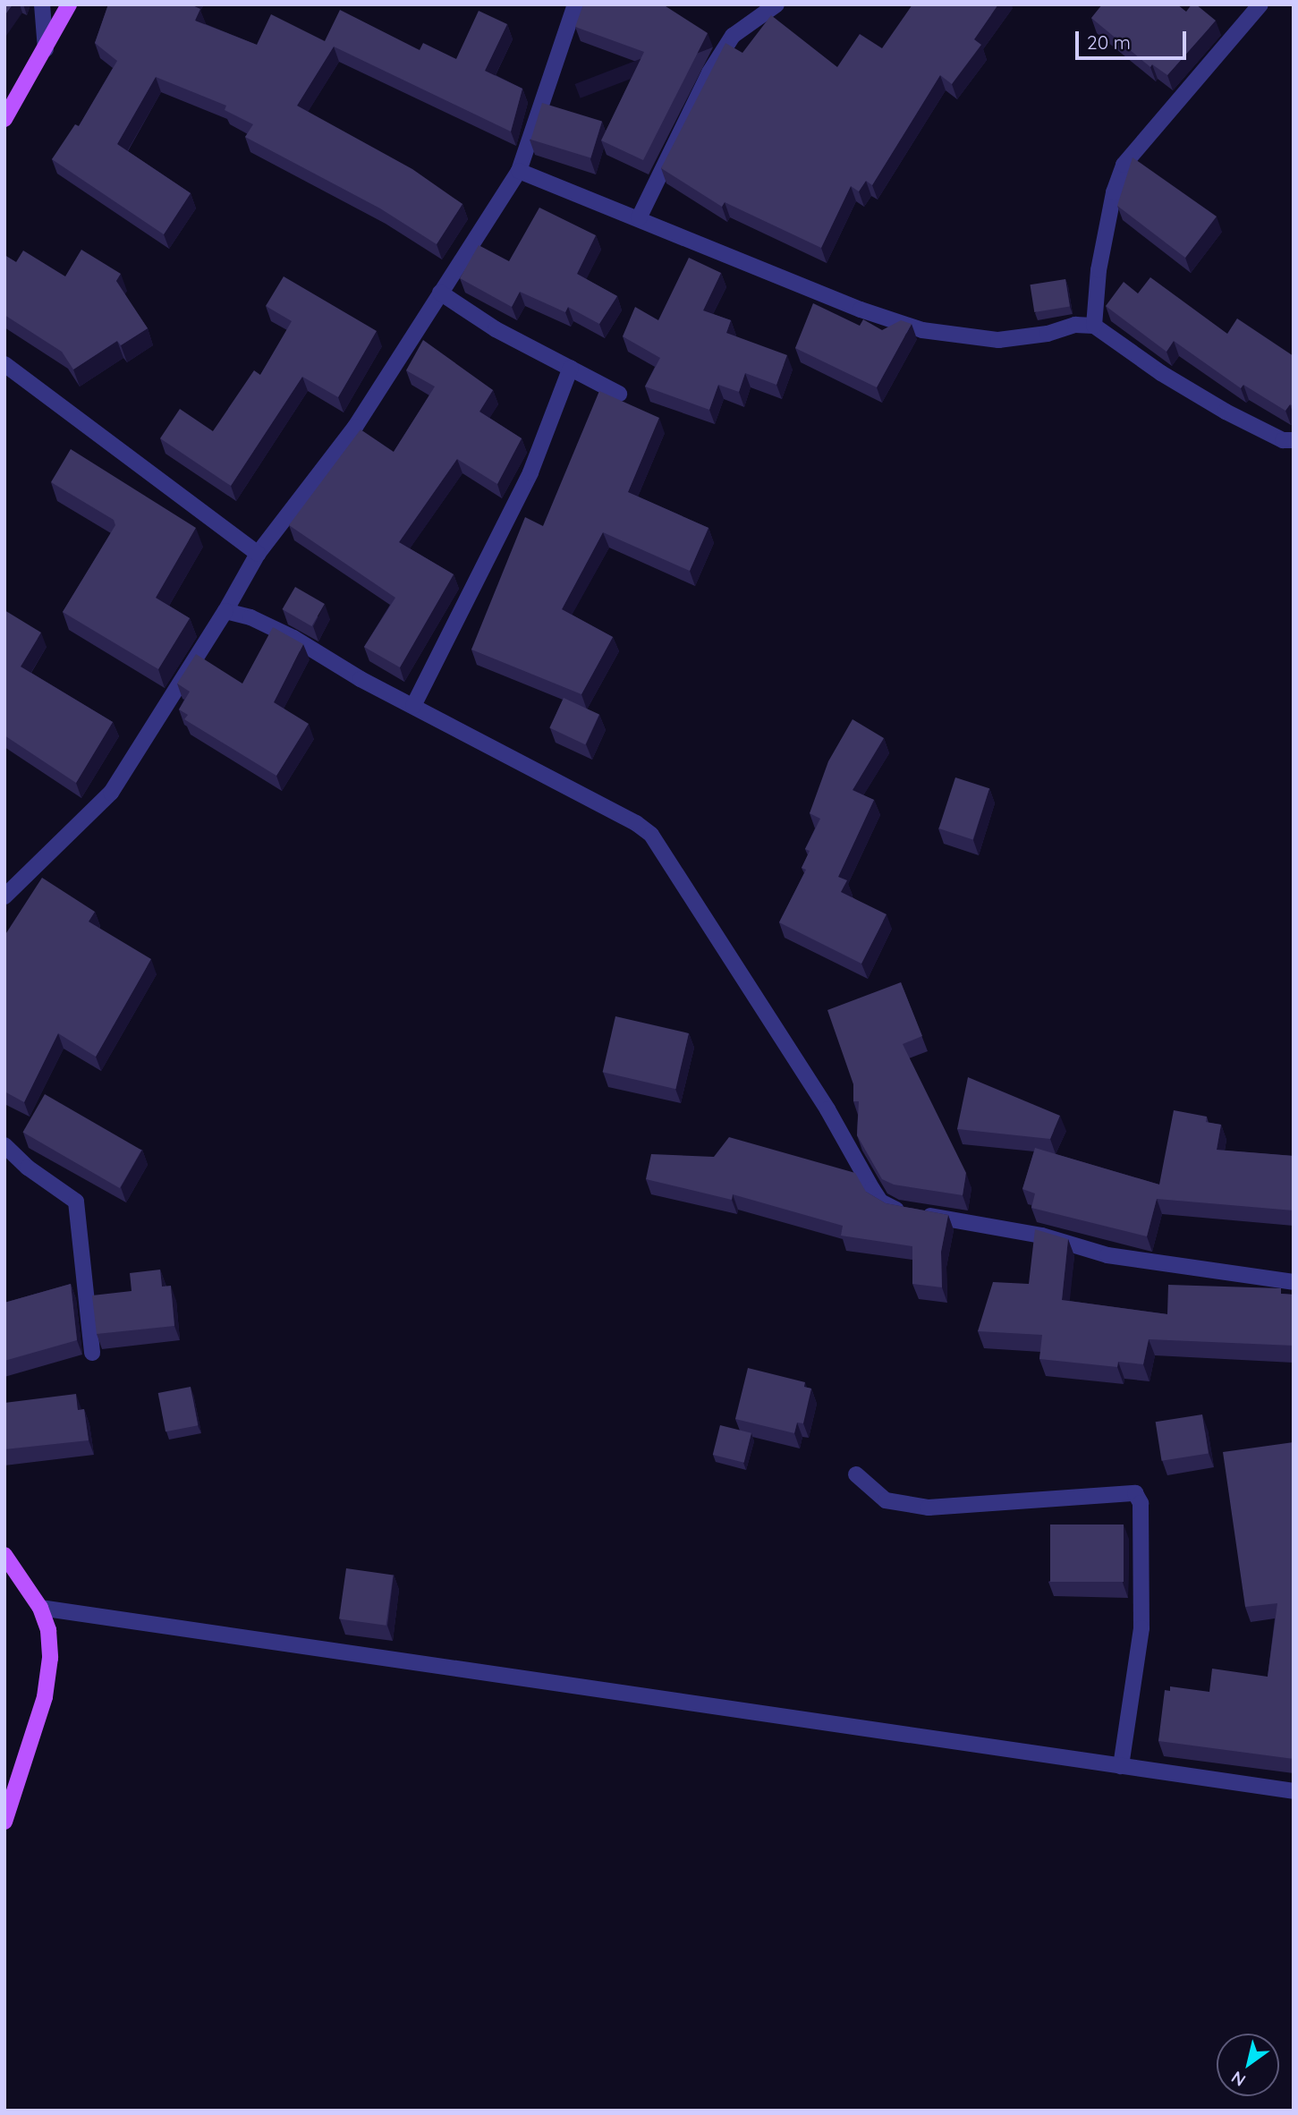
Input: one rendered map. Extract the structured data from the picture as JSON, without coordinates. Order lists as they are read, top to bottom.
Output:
{
  "scale_bar": "20 m",
  "north": "bottom left"
}
